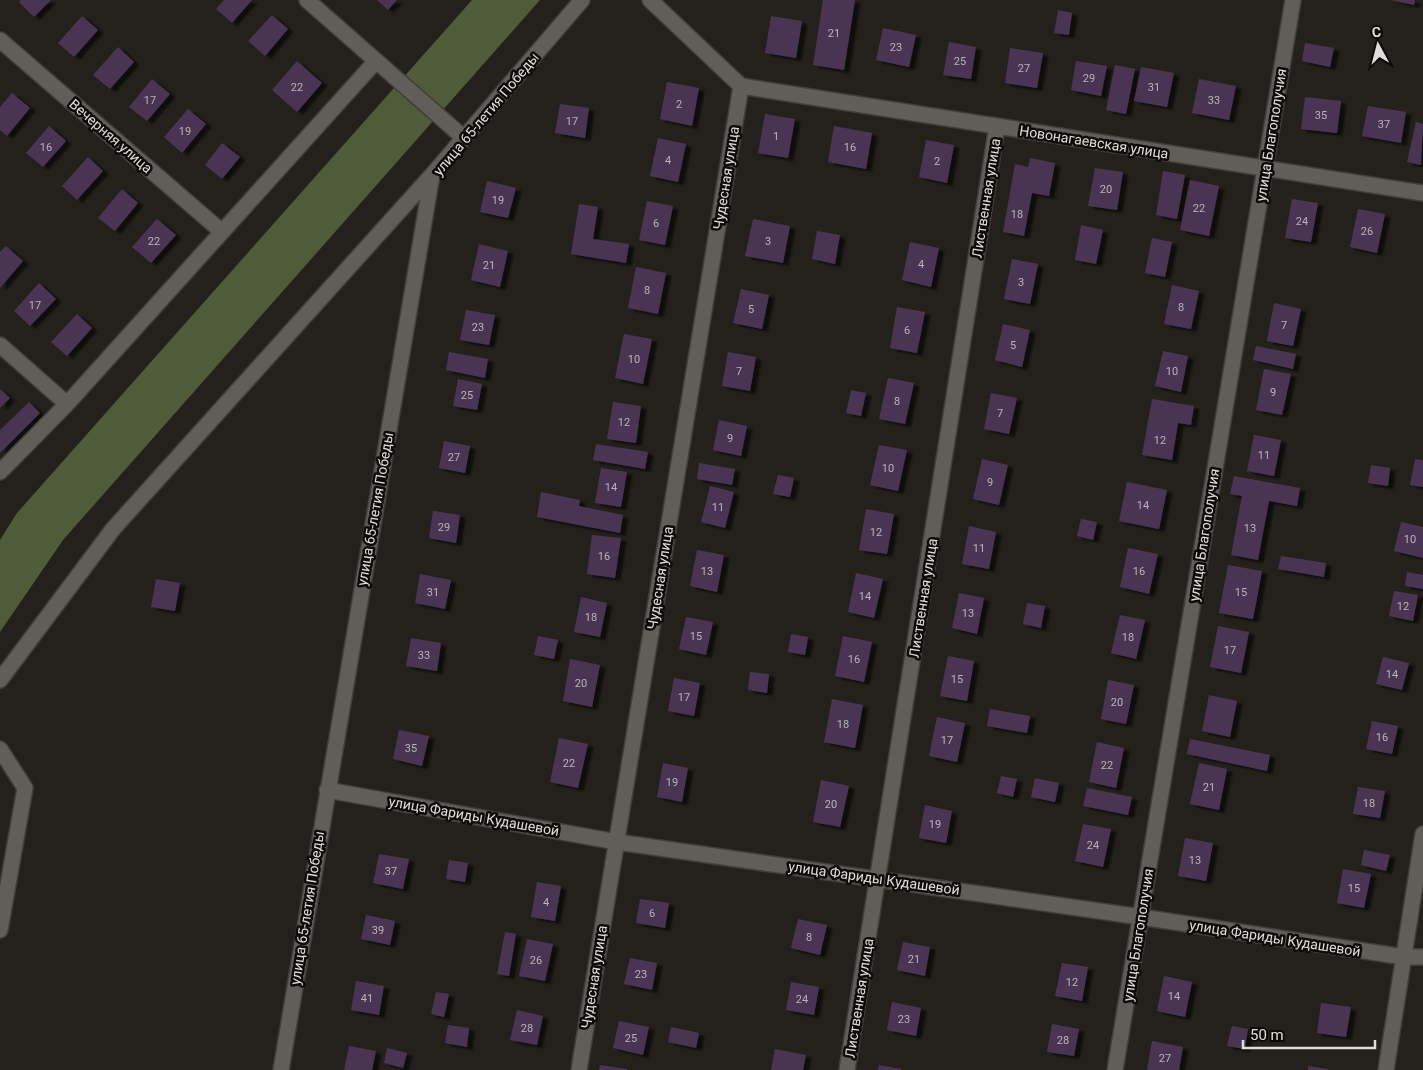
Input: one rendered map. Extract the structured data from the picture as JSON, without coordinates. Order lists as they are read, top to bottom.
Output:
{
  "streets": {
    "street": [
      "улица 65-летия Победы",
      "улица Благополучия",
      "Вечерняя улица",
      "Новонагаевская улица",
      "Чудесная улица",
      "Лиственная улица",
      "улица Фариды Кудашевой"
    ]
  },
  "crossings": [
    ["улица 65-летия Победы", "улица Фариды Кудашевой"],
    ["улица Благополучия", "Новонагаевская улица"],
    ["улица Благополучия", "улица Фариды Кудашевой"],
    ["Новонагаевская улица", "Чудесная улица"],
    ["Новонагаевская улица", "Лиственная улица"],
    ["Чудесная улица", "улица Фариды Кудашевой"],
    ["Лиственная улица", "улица Фариды Кудашевой"]
  ],
  "house_numbers": [
    "21",
    "23",
    "25",
    "27",
    "29",
    "22",
    "31",
    "17",
    "33",
    "2",
    "35",
    "17",
    "37",
    "19",
    "1",
    "16",
    "16",
    "4",
    "2",
    "20",
    "19",
    "22",
    "18",
    "24",
    "6",
    "26",
    "22",
    "3",
    "4",
    "21",
    "3",
    "8",
    "17",
    "8",
    "5",
    "7",
    "23",
    "6",
    "5",
    "10",
    "7",
    "10",
    "9",
    "25",
    "8",
    "7",
    "12",
    "9",
    "12",
    "11",
    "27",
    "10",
    "9",
    "14",
    "14",
    "11",
    "29",
    "13",
    "12",
    "10",
    "11",
    "16",
    "13",
    "16",
    "31",
    "15",
    "14",
    "12",
    "13",
    "18",
    "15",
    "18",
    "17",
    "33",
    "16",
    "14",
    "15",
    "20",
    "17",
    "20",
    "18",
    "16",
    "17",
    "35",
    "22",
    "22",
    "19",
    "21",
    "18",
    "20",
    "19",
    "24",
    "13",
    "37",
    "15",
    "4",
    "6",
    "39",
    "8",
    "21",
    "26",
    "23",
    "12",
    "14",
    "41",
    "24",
    "23",
    "28",
    "25",
    "28",
    "27"
  ],
  "scale_bar": "50 m",
  "north": "top"
}
